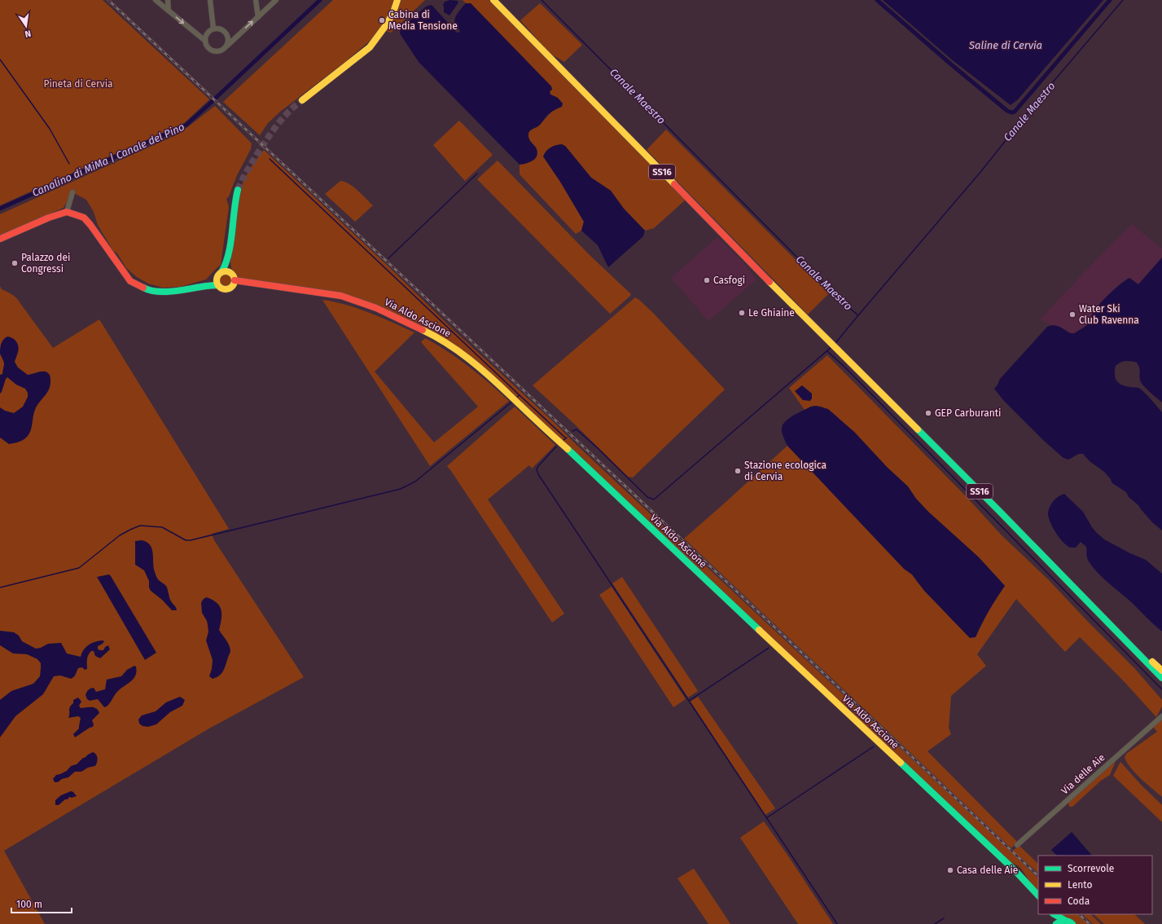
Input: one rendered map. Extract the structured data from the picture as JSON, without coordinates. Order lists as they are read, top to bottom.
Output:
{
  "streets": {
    "street": ["SS16", "Via Aldo Ascione", "Via delle Aie"]
  },
  "water": ["Saline di Cervia", "Canale Maestro", "Canalino di MiMa | Canale del Pino"],
  "parks": ["Pineta di Cervia"],
  "places": [
    "Cabina di Media Tensione",
    "Palazzo dei Congressi",
    "Casfogi",
    "Le Ghiaine",
    "Water Ski Club Ravenna",
    "GEP Carburanti",
    "Stazione ecologica di Cervia",
    "Casa delle Aie"
  ],
  "legend": ["Scorrevole", "Lento", "Coda"],
  "scale_bar": "100 m",
  "north": "bottom"
}
